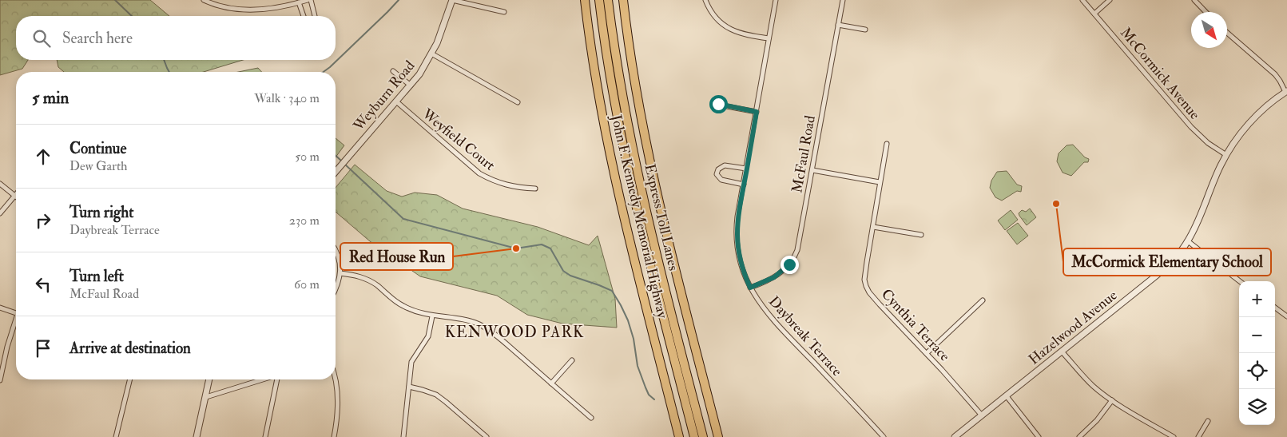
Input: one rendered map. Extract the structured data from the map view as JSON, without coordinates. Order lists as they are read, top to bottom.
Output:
{
  "streets": {
    "highway": ["John F. Kennedy Memorial Highway", "Express Toll Lanes"],
    "street": [
      "McCormick Avenue",
      "Weyburn Road",
      "Weyfield Court",
      "McFaul Road",
      "Cynthia Terrace",
      "Hazelwood Avenue",
      "Daybreak Terrace"
    ]
  },
  "crossings": [
    ["McCormick Avenue", "Hazelwood Avenue"],
    ["Weyburn Road", "Weyfield Court"],
    ["McFaul Road", "Daybreak Terrace"],
    ["Cynthia Terrace", "Hazelwood Avenue"]
  ],
  "districts": ["KENWOOD PARK"],
  "places": ["McCormick Elementary School", "Red House Run"],
  "north": "bottom right",
  "page": {
    "search": "Search here",
    "heading": ["5 min", "Walk · 340 m"],
    "list": [
      ["Continue", "Dew Garth", "50 m"],
      ["Turn right", "Daybreak Terrace", "230 m"],
      ["Turn left", "McFaul Road", "60 m"],
      "Arrive at destination"
    ],
    "map_buttons": ["+", "−"]
  }
}
